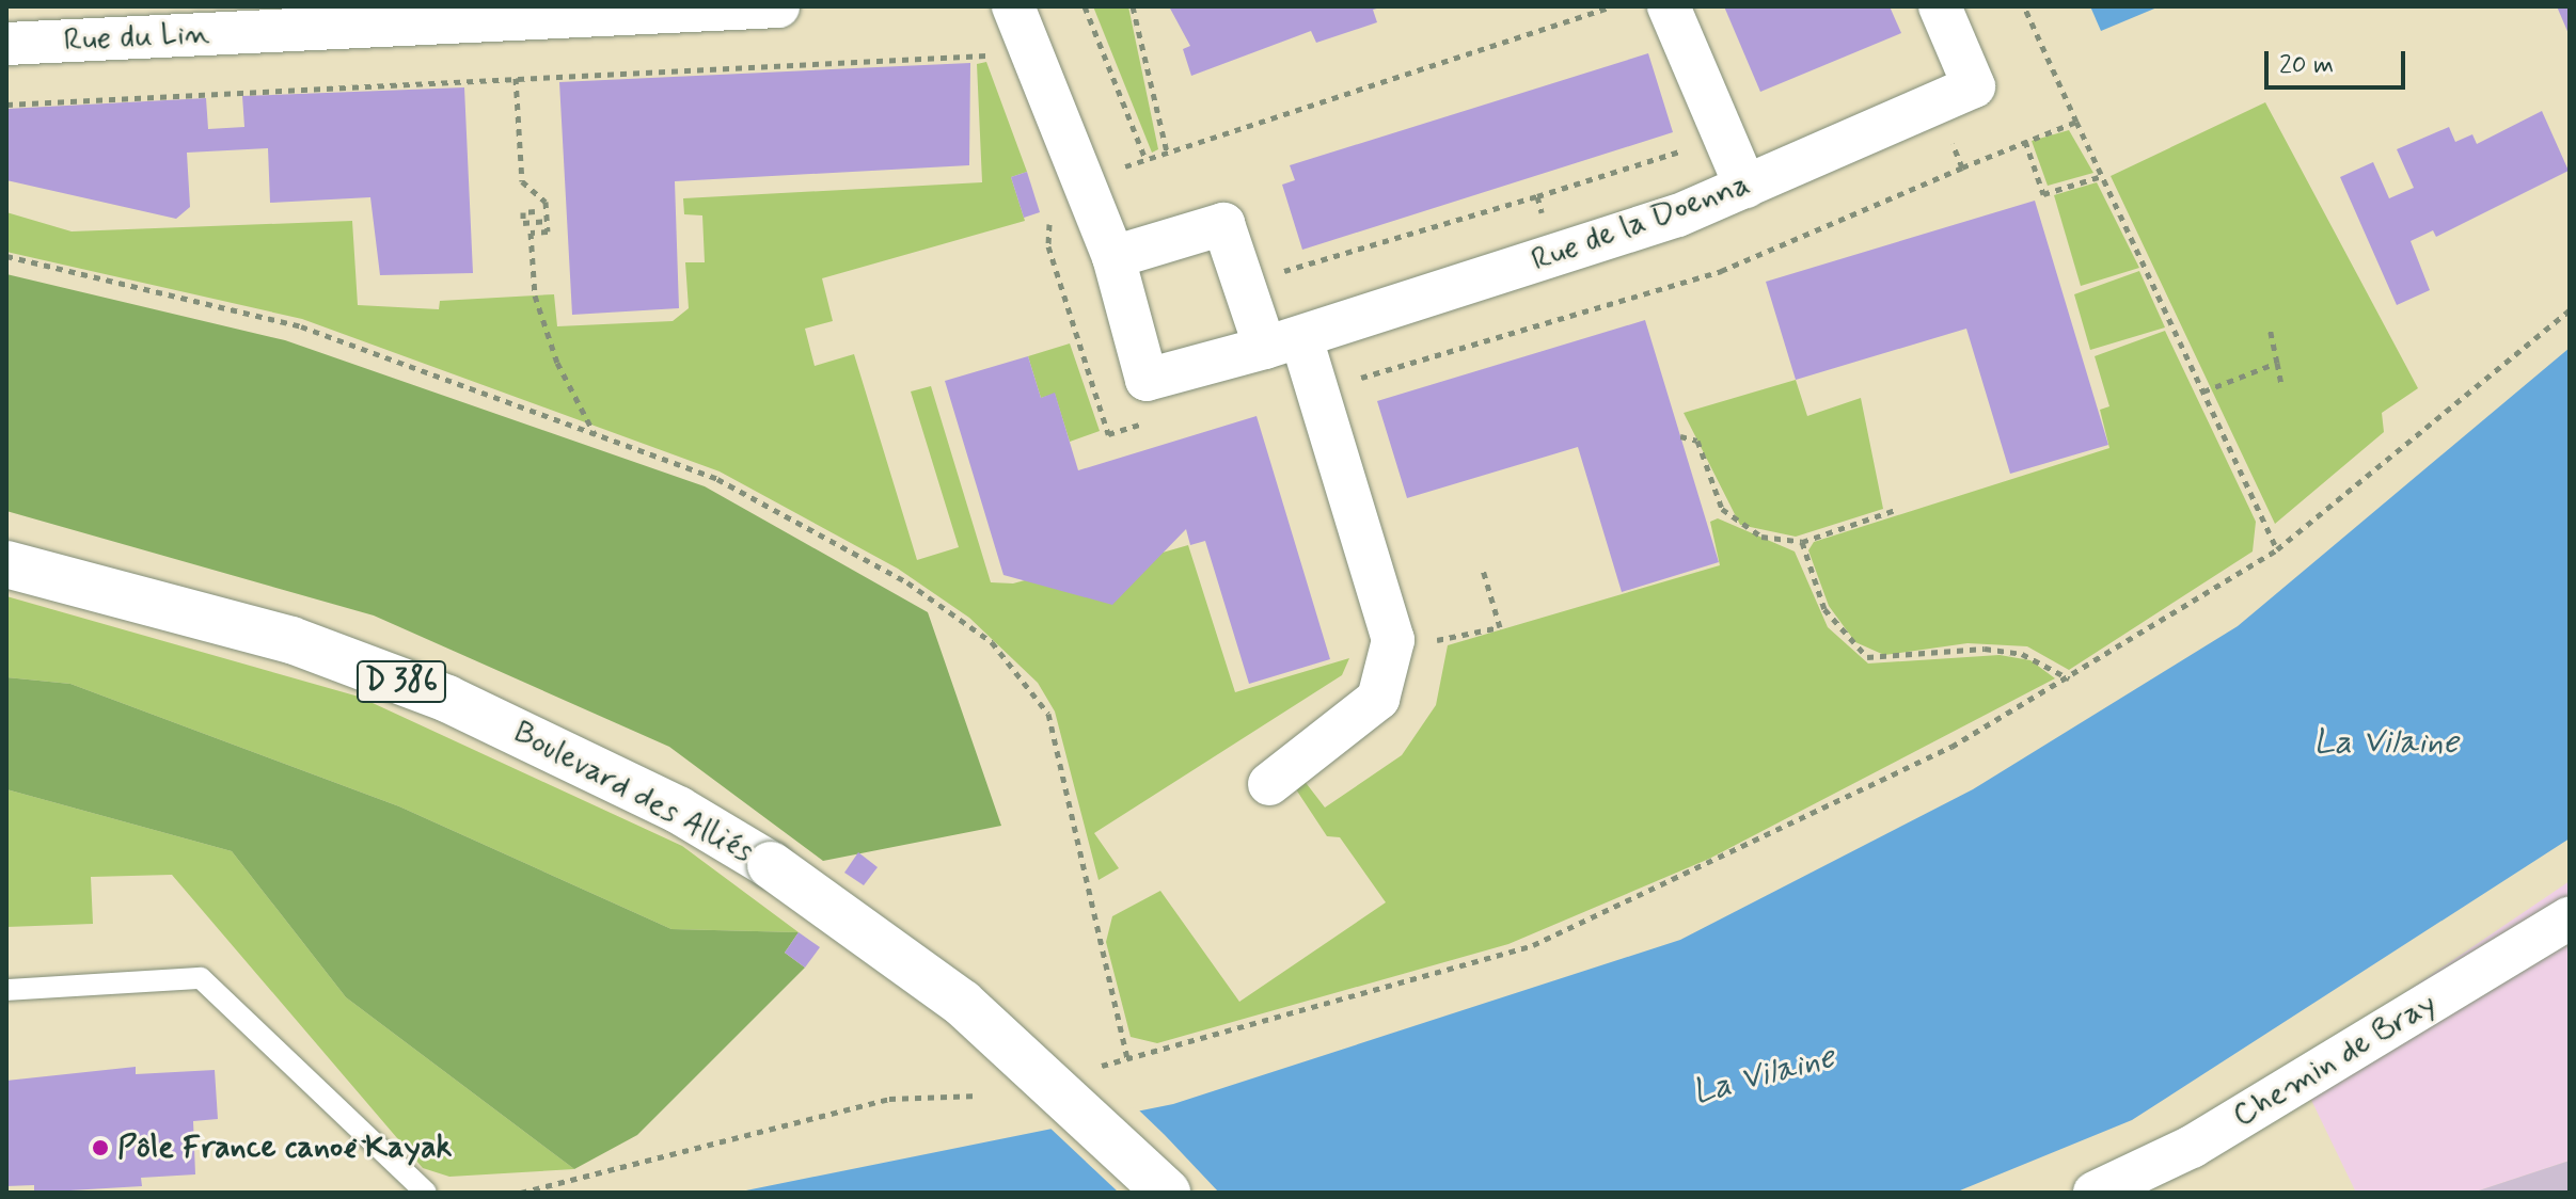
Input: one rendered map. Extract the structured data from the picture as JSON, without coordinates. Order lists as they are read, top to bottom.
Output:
{
  "streets": {
    "main road": ["D 386", "Boulevard des Alliés"],
    "street": ["Rue du Lin", "Rue de la Doenna", "Chemin de Bray"]
  },
  "water": ["La Vilaine"],
  "places": ["Pôle France canoë Kayak"],
  "scale_bar": "20 m"
}
